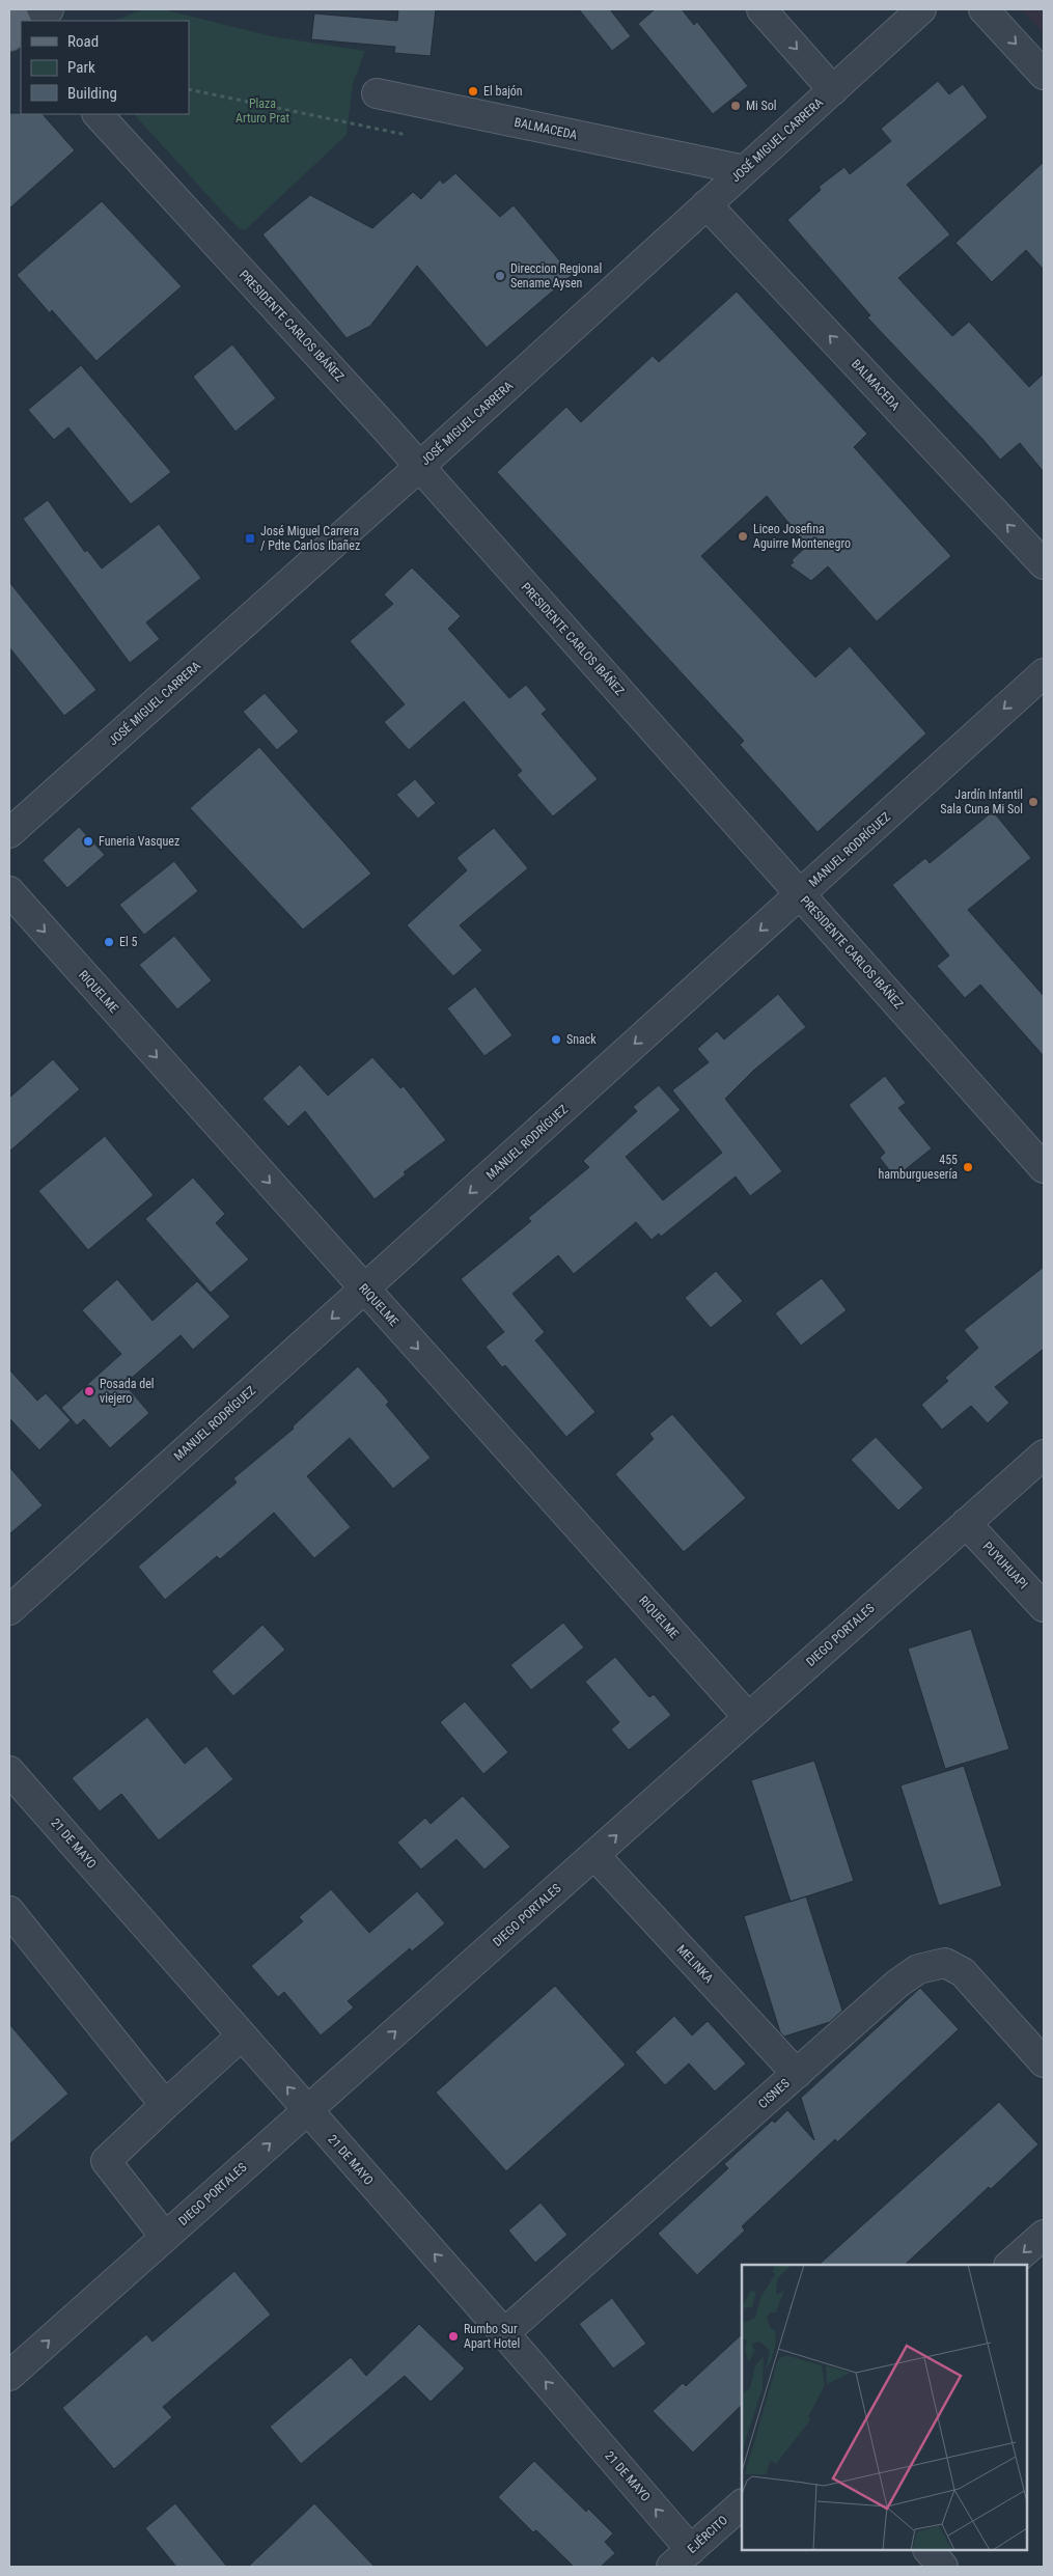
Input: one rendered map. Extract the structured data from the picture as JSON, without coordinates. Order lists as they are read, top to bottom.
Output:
{
  "streets": {
    "street": [
      "BALMACEDA",
      "JOSÉ MIGUEL CARRERA",
      "PRESIDENTE CARLOS IBÁÑEZ",
      "MANUEL RODRÍGUEZ",
      "RIQUELME",
      "PUYUHUAPI",
      "DIEGO PORTALES",
      "21 DE MAYO",
      "MELINKA",
      "CISNES",
      "EJÉRCITO"
    ]
  },
  "crossings": [
    ["BALMACEDA", "JOSÉ MIGUEL CARRERA"],
    ["JOSÉ MIGUEL CARRERA", "PRESIDENTE CARLOS IBÁÑEZ"],
    ["PRESIDENTE CARLOS IBÁÑEZ", "MANUEL RODRÍGUEZ"],
    ["MANUEL RODRÍGUEZ", "RIQUELME"],
    ["RIQUELME", "DIEGO PORTALES"],
    ["PUYUHUAPI", "DIEGO PORTALES"],
    ["DIEGO PORTALES", "21 DE MAYO"],
    ["DIEGO PORTALES", "MELINKA"],
    ["21 DE MAYO", "CISNES"],
    ["21 DE MAYO", "EJÉRCITO"],
    ["MELINKA", "CISNES"]
  ],
  "one_way": [
    "BALMACEDA",
    "MANUEL RODRÍGUEZ",
    "RIQUELME",
    "DIEGO PORTALES",
    "21 DE MAYO"
  ],
  "parks": ["Plaza Arturo Prat"],
  "places": {
    "other": [
      "El bajón",
      "Mi Sol",
      "Direccion Regional Sename Aysen",
      "Liceo Josefina Aguirre Montenegro",
      "Jardín Infantil Sala Cuna Mi Sol",
      "Funeria Vasquez",
      "El 5",
      "Snack",
      "455 hamburguesería",
      "Posada del viejero",
      "Rumbo Sur Apart Hotel"
    ],
    "transit": ["José Miguel Carrera / Pdte Carlos Ibañez"]
  },
  "legend": ["Road", "Park", "Building"]
}
